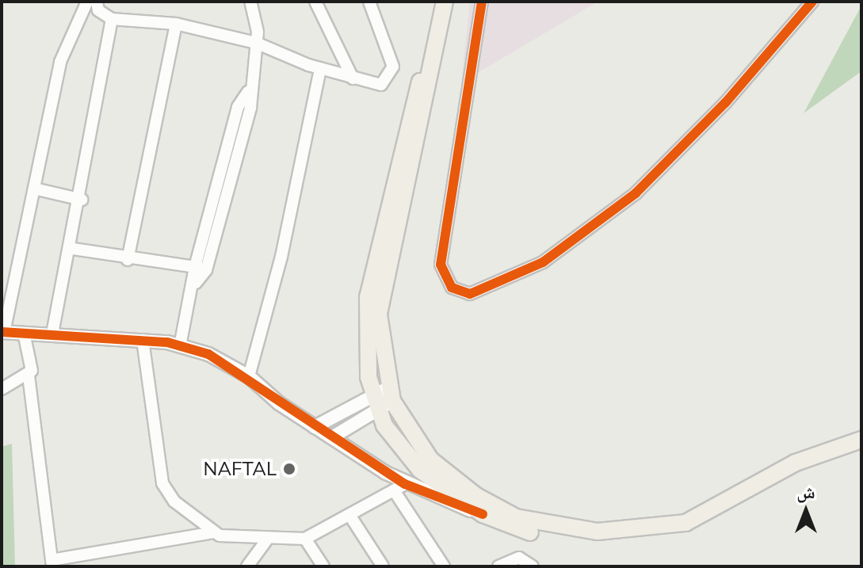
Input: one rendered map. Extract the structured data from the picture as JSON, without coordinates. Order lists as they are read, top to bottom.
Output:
{
  "places": ["NAFTAL"],
  "north": "top"
}
